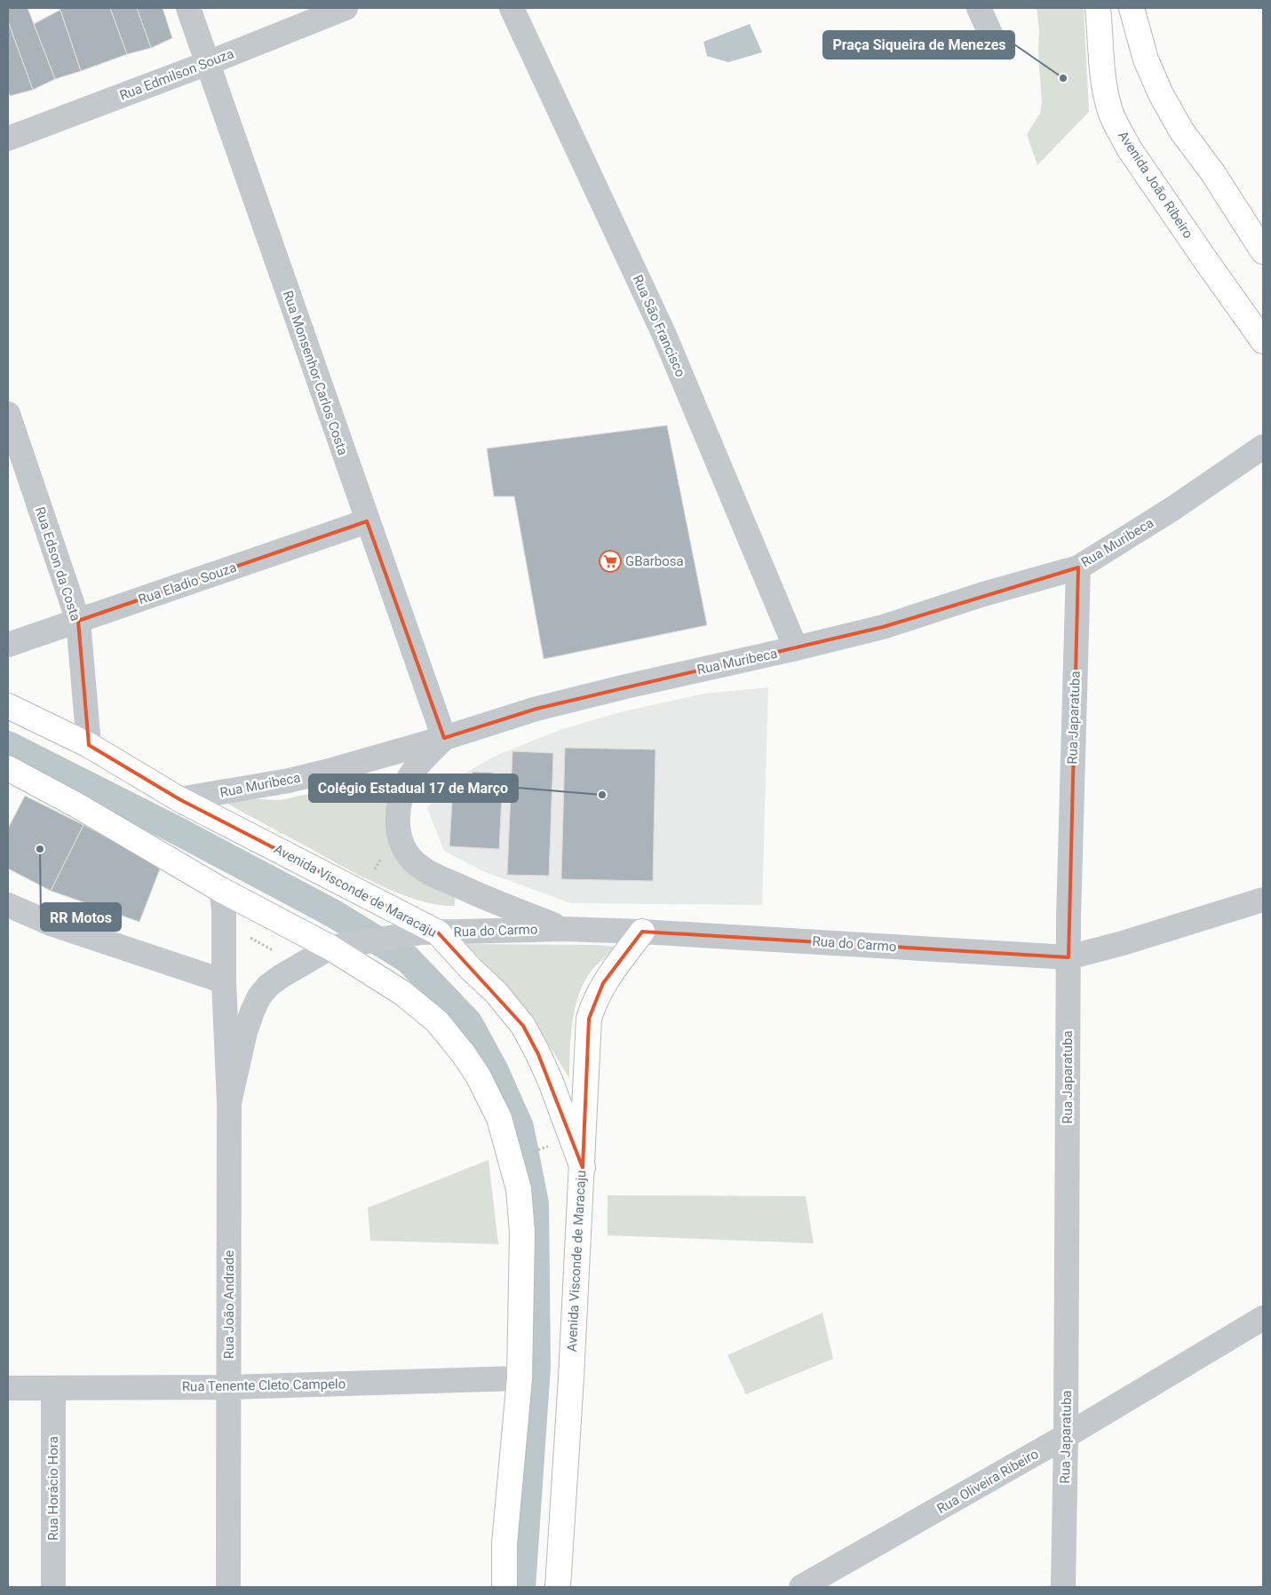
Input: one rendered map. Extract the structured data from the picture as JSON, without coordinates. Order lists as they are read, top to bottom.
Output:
{
  "streets": {
    "main road": ["Avenida João Ribeiro", "Avenida Visconde de Maracaju"],
    "street": [
      "Rua Edmilson Souza",
      "Rua São Francisco",
      "Rua Monsenhor Carlos Costa",
      "Rua Muribeca",
      "Rua Edson da Costa",
      "Rua Eladio Souza",
      "Rua Japaratuba",
      "Rua do Carmo",
      "Rua João Andrade",
      "Rua Tenente Cleto Campelo",
      "Rua Oliveira Ribeiro",
      "Rua Horácio Hora"
    ]
  },
  "crossings": [
    ["Rua Edmilson Souza", "Rua Monsenhor Carlos Costa"],
    ["Rua São Francisco", "Rua Muribeca"],
    ["Rua Monsenhor Carlos Costa", "Rua Muribeca"],
    ["Rua Monsenhor Carlos Costa", "Rua Eladio Souza"],
    ["Rua Muribeca", "Rua Japaratuba"],
    ["Rua Muribeca", "Avenida Visconde de Maracaju"],
    ["Rua Edson da Costa", "Rua Eladio Souza"],
    ["Rua Edson da Costa", "Avenida Visconde de Maracaju"],
    ["Rua Japaratuba", "Rua do Carmo"],
    ["Rua Japaratuba", "Rua Oliveira Ribeiro"],
    ["Avenida Visconde de Maracaju", "Rua do Carmo"],
    ["Rua do Carmo", "Rua João Andrade"],
    ["Rua João Andrade", "Rua Tenente Cleto Campelo"],
    ["Rua Tenente Cleto Campelo", "Rua Horácio Hora"]
  ],
  "places": {
    "other": ["Praça Siqueira de Menezes", "Colégio Estadual 17 de Março", "RR Motos"],
    "supermarket": ["GBarbosa"]
  }
}
